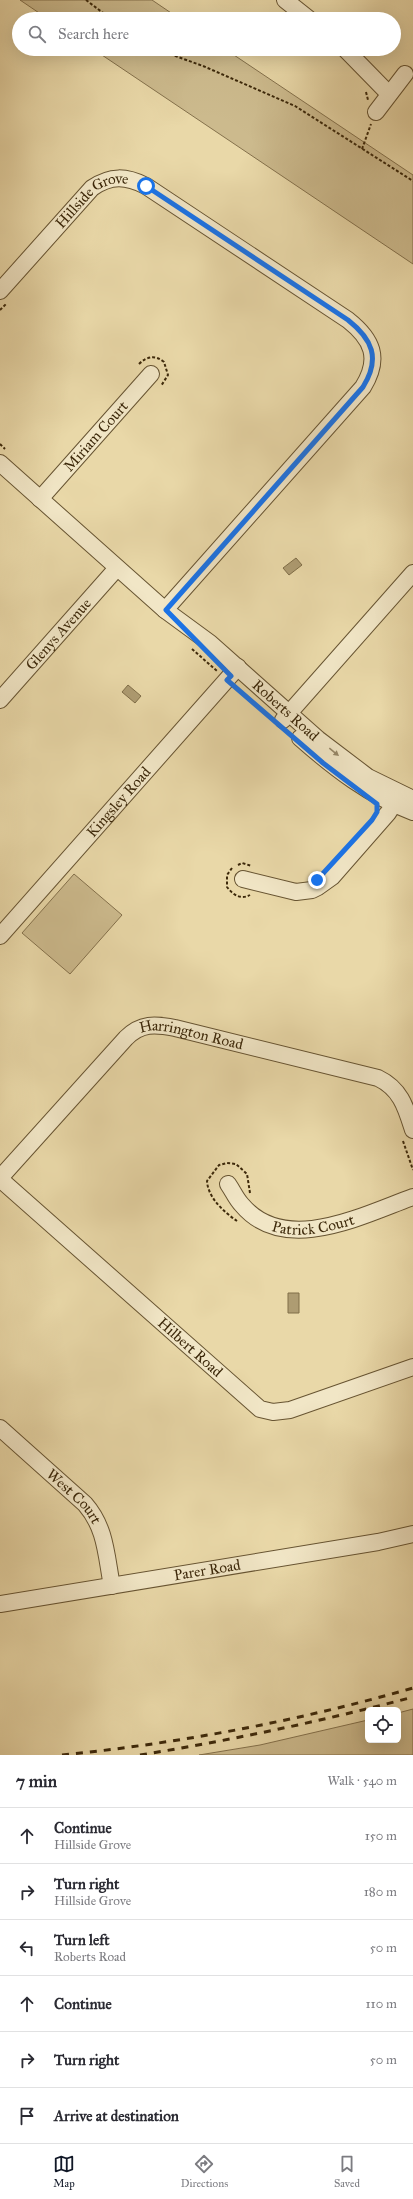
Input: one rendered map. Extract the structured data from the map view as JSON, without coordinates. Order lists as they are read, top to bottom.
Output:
{
  "streets": {
    "street": [
      "Hillside Grove",
      "Miriam Court",
      "Glenys Avenue",
      "Roberts Road",
      "Kingsley Road",
      "Harrington Road",
      "Patrick Court",
      "Hilbert Road",
      "West Court",
      "Parer Road"
    ]
  },
  "crossings": [
    ["Hillside Grove", "Roberts Road"],
    ["Miriam Court", "Roberts Road"],
    ["Glenys Avenue", "Roberts Road"],
    ["Roberts Road", "Kingsley Road"],
    ["Harrington Road", "Hilbert Road"],
    ["West Court", "Parer Road"]
  ],
  "page": {
    "search": "Search here",
    "heading": ["7 min", "Walk · 540 m"],
    "list": [
      ["Continue", "Hillside Grove", "150 m"],
      ["Turn right", "Hillside Grove", "180 m"],
      ["Turn left", "Roberts Road", "50 m"],
      ["Continue", "110 m"],
      ["Turn right", "50 m"],
      "Arrive at destination"
    ],
    "nav": ["Map", "Directions", "Saved"]
  }
}
